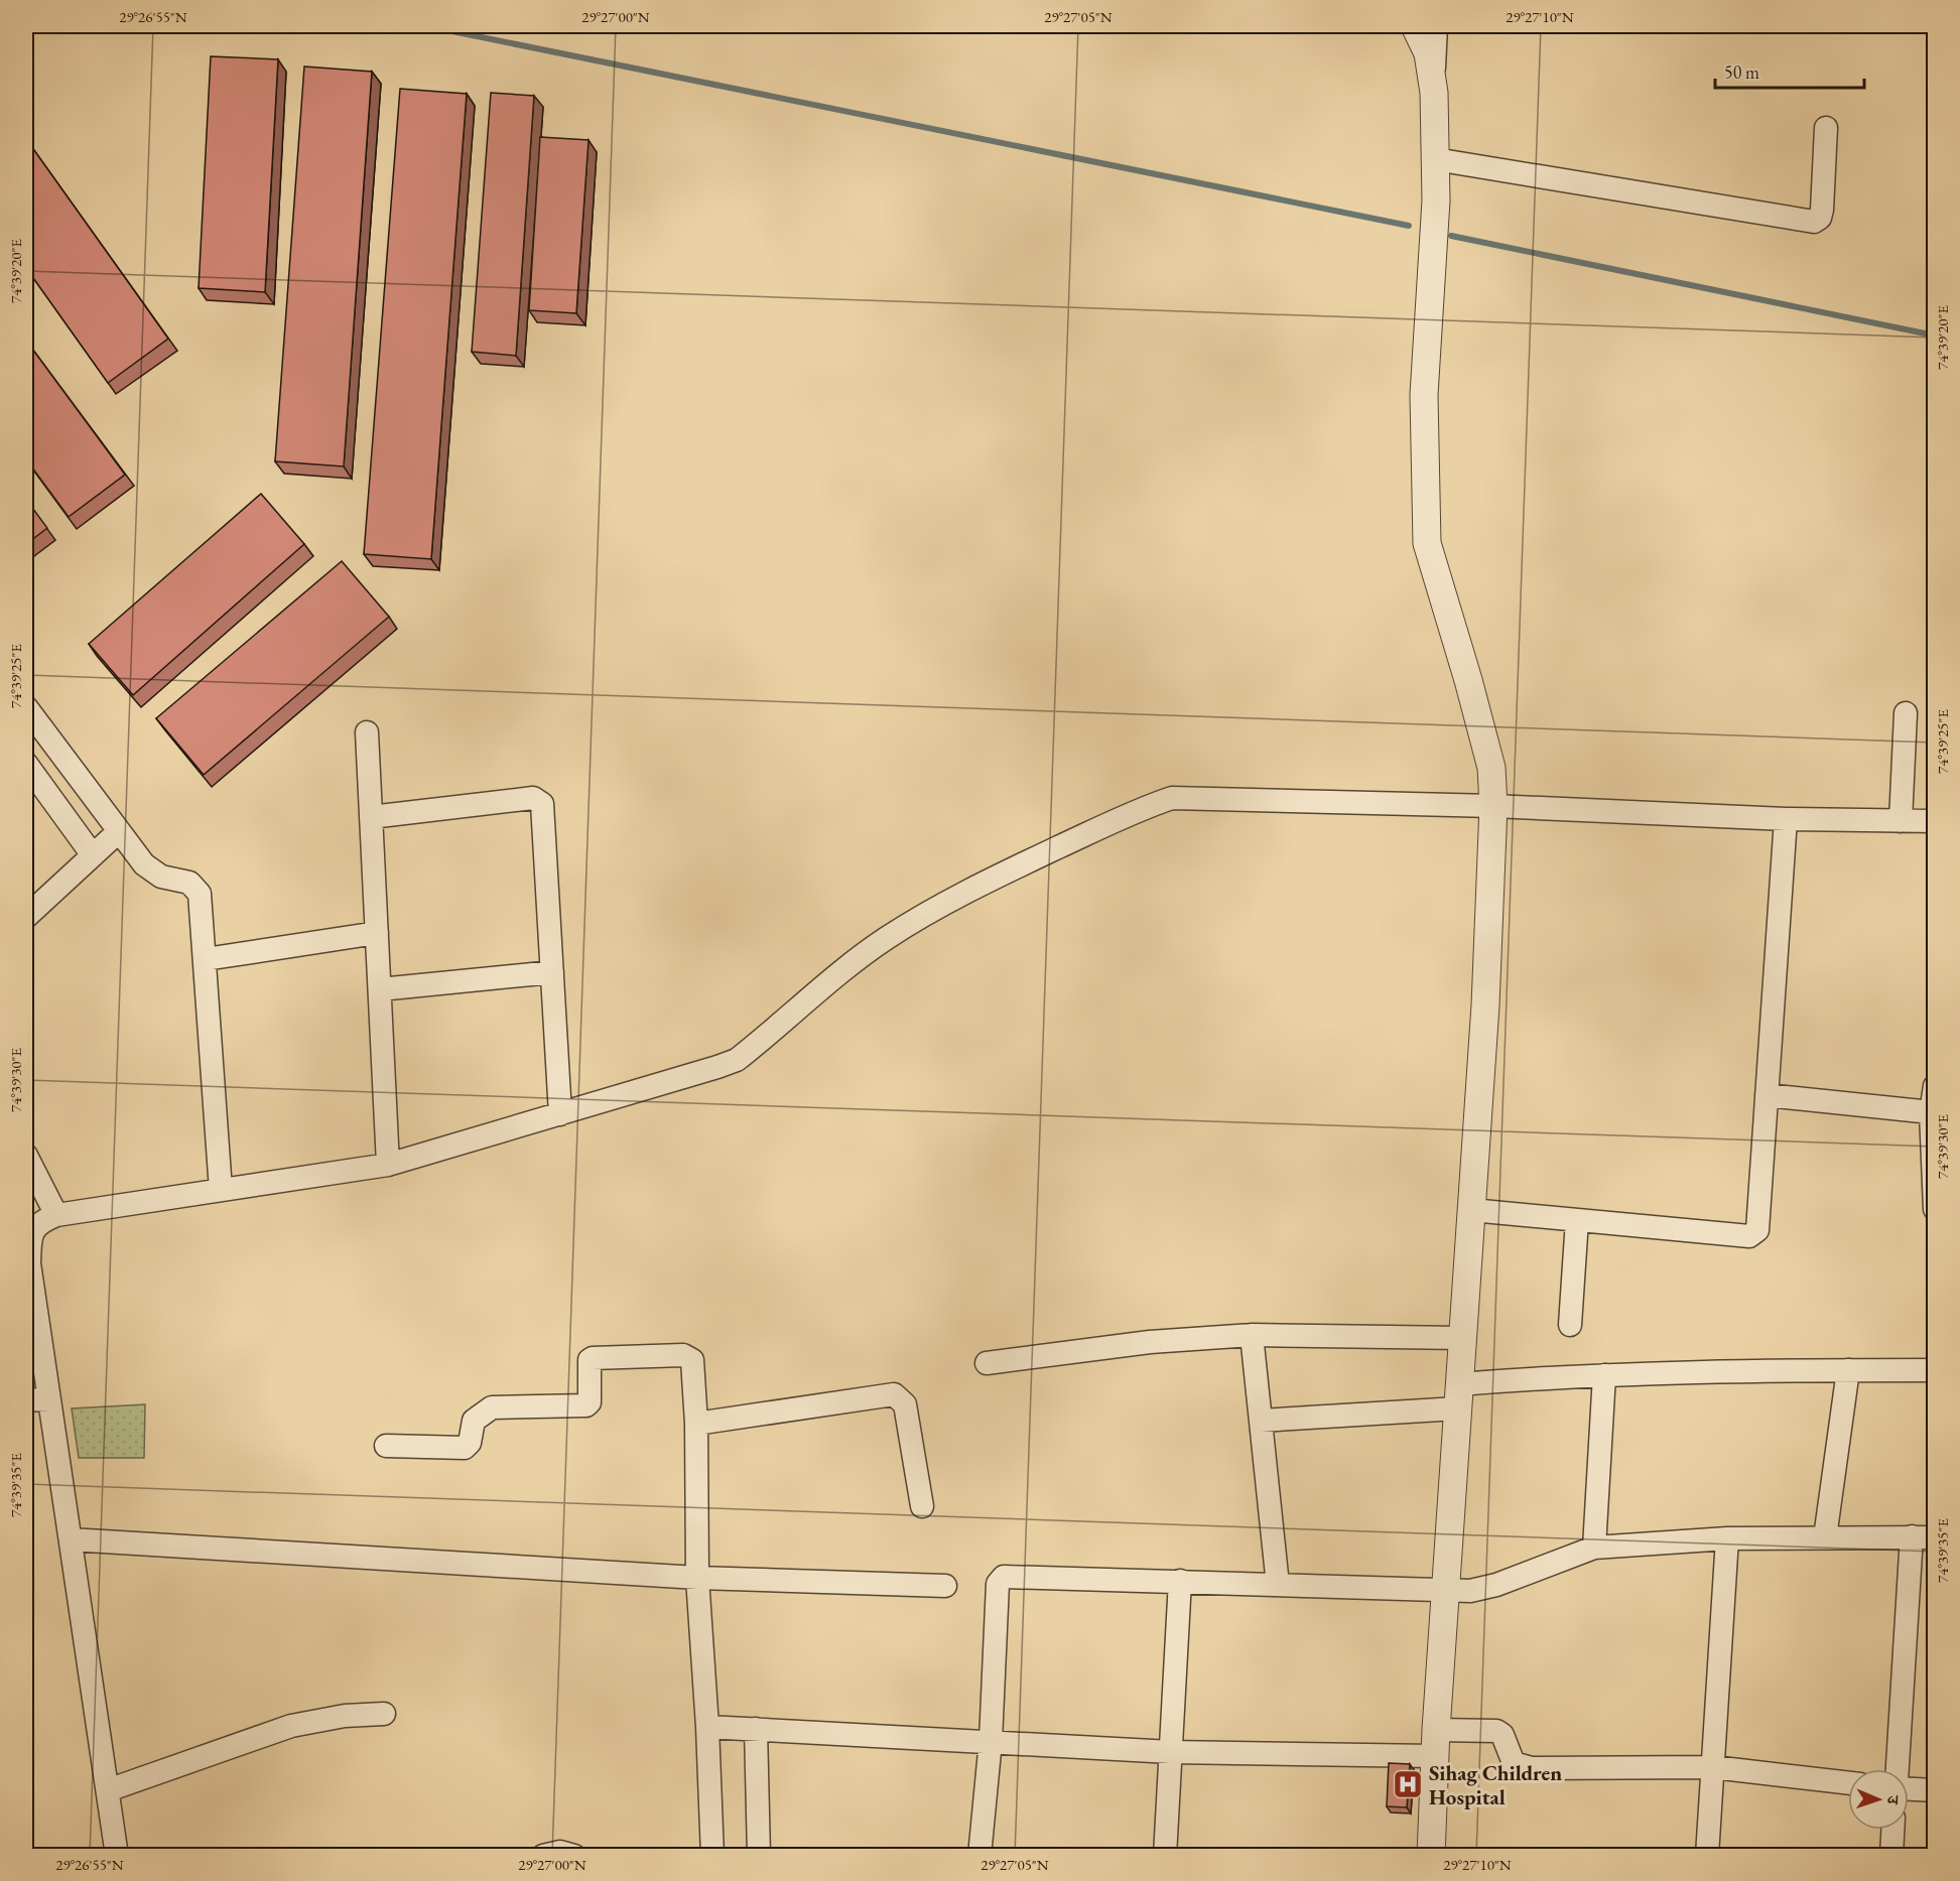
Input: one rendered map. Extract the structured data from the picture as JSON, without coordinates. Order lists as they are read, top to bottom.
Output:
{
  "places": {
    "hospital": ["Sihag Children Hospital"]
  },
  "scale_bar": "50 m",
  "north": "right",
  "coordinates": [
    "29°26'55\"N",
    "29°27'00\"N",
    "29°27'05\"N",
    "29°27'10\"N",
    "74°39'20\"E",
    "74°39'25\"E",
    "74°39'30\"E",
    "74°39'35\"E"
  ]
}
